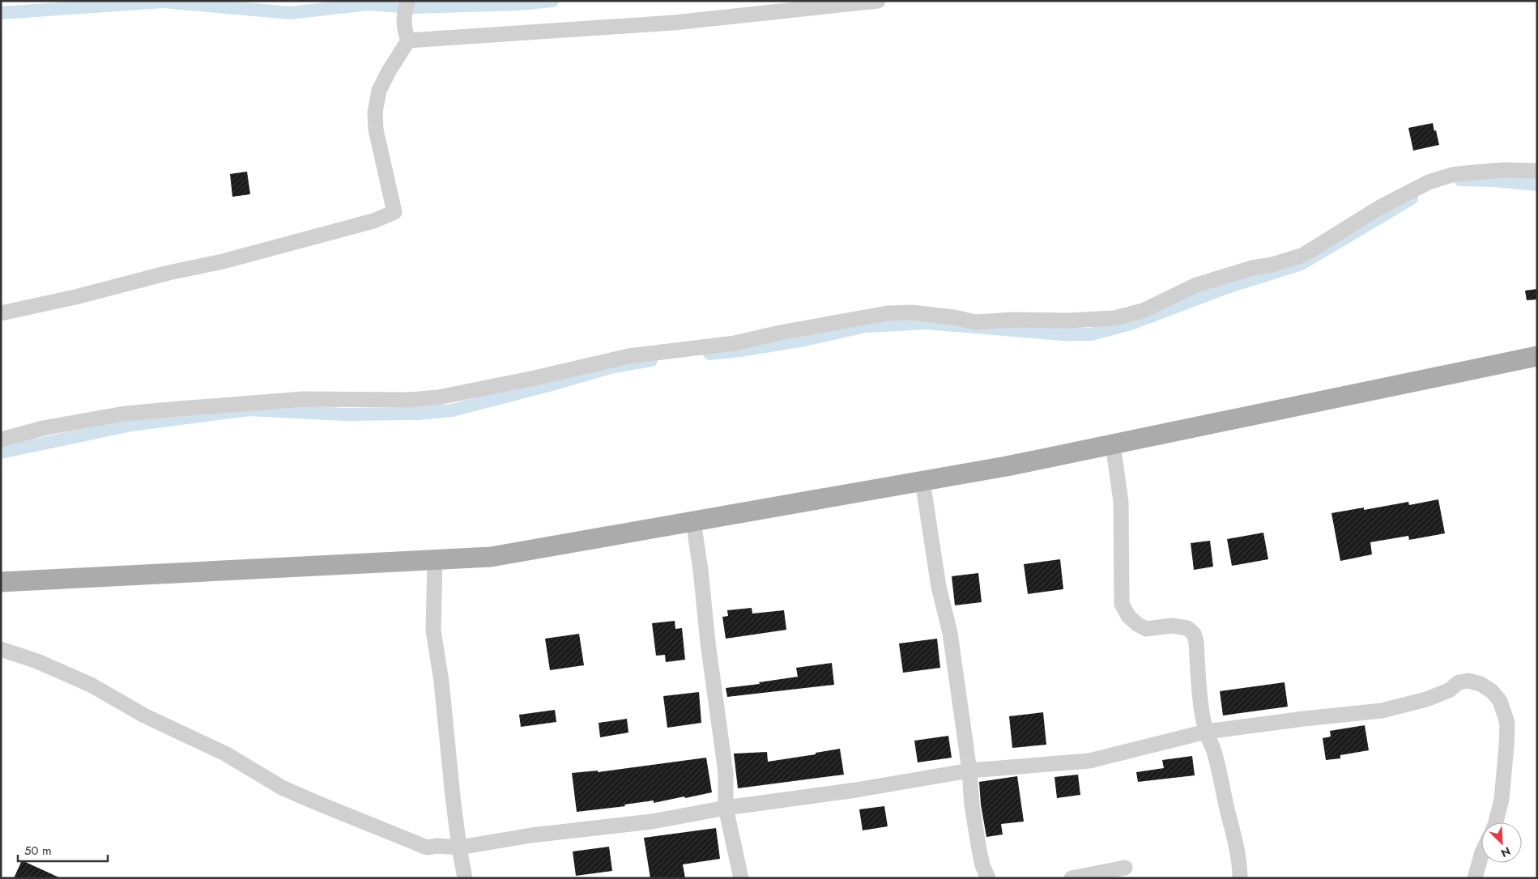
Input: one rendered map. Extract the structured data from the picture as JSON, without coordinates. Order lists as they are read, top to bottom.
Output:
{
  "scale_bar": "50 m",
  "north": "bottom right"
}
